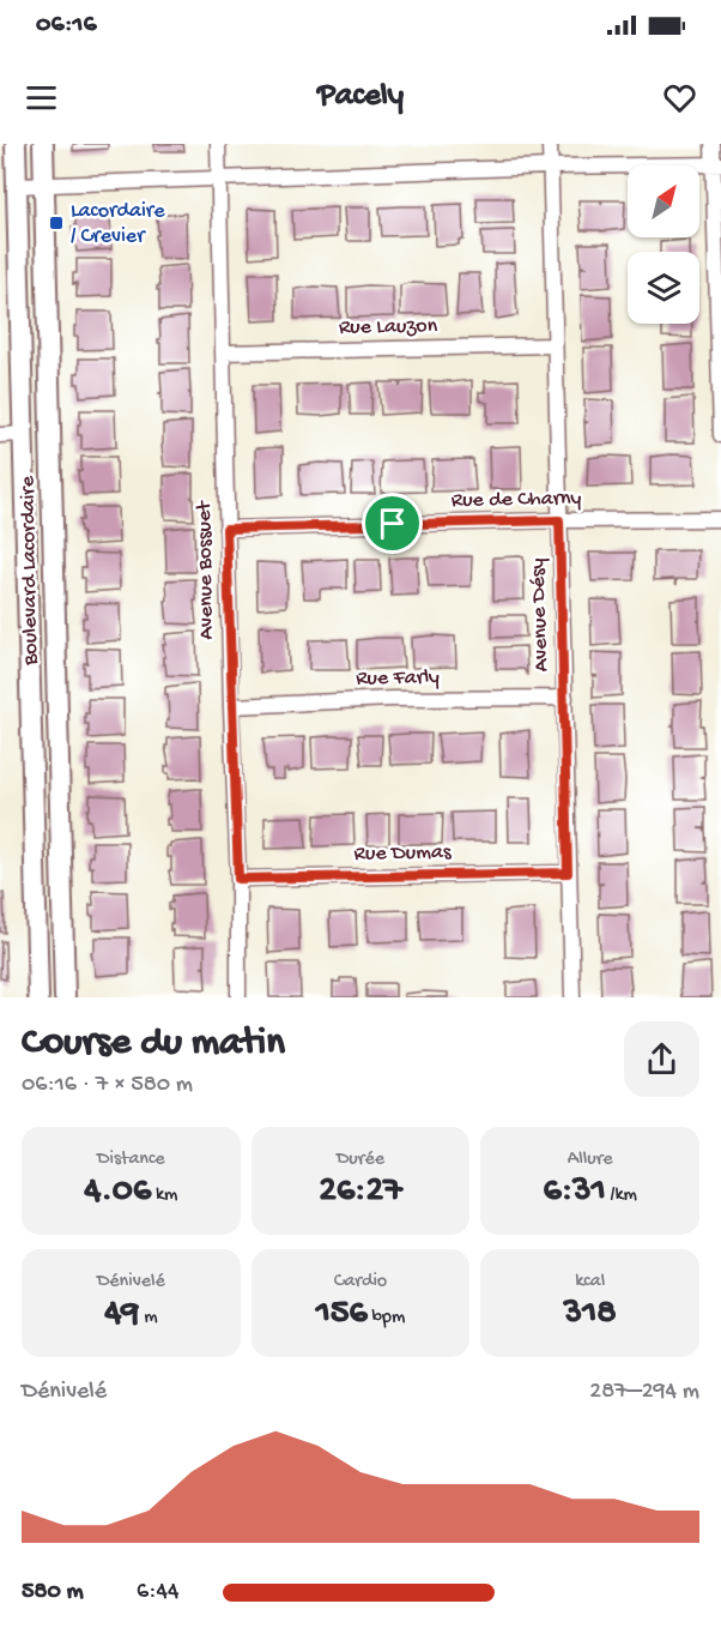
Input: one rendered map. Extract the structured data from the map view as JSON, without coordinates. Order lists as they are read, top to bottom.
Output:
{
  "streets": {
    "main road": ["Boulevard Lacordaire"],
    "street": [
      "Rue Lauzon",
      "Rue de Charny",
      "Avenue Bossuet",
      "Avenue Désy",
      "Rue Farly",
      "Rue Dumas"
    ]
  },
  "crossings": [
    ["Rue Lauzon", "Avenue Bossuet"],
    ["Rue Lauzon", "Avenue Désy"],
    ["Rue de Charny", "Avenue Bossuet"],
    ["Rue de Charny", "Avenue Désy"],
    ["Avenue Bossuet", "Rue Farly"],
    ["Avenue Bossuet", "Rue Dumas"],
    ["Avenue Désy", "Rue Farly"],
    ["Avenue Désy", "Rue Dumas"]
  ],
  "places": {
    "transit": ["Lacordaire / Crevier"]
  },
  "north": "top right",
  "page": {
    "status": "06:16",
    "header": "Pacely",
    "heading": ["Course du matin", "06:16 · 7 × 580 m"],
    "stats": [
      ["Distance", "4.06 km"],
      ["Durée", "26:27"],
      ["Allure", "6:31 /km"],
      ["Dénivelé", "49 m"],
      ["Cardio", "156 bpm"],
      ["kcal", "318"]
    ],
    "chart": ["Dénivelé", "287–294 m"],
    "list": [
      {
        "name": "580 m",
        "note": "6:44"
      }
    ]
  }
}
